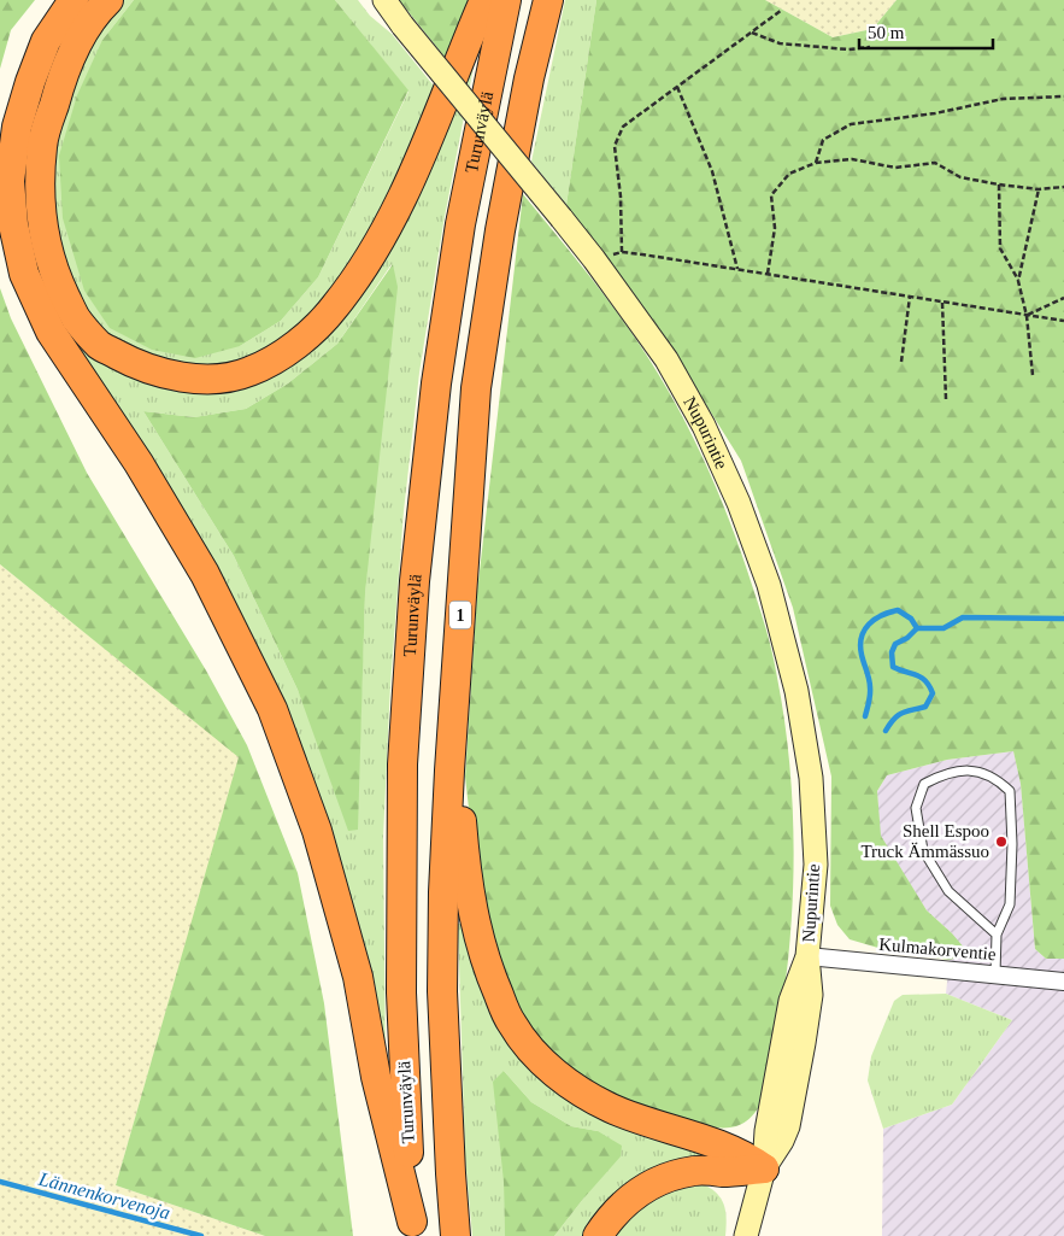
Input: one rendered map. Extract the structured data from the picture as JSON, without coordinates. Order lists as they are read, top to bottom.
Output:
{
  "streets": {
    "highway": ["Turunväylä", "1"],
    "main road": ["Nupurintie"],
    "street": ["Kulmakorventie"]
  },
  "crossings": [
    ["Nupurintie", "Kulmakorventie"]
  ],
  "water": ["Lännenkorvenoja"],
  "places": ["Shell Espoo Truck Ämmässuo"],
  "scale_bar": "50 m"
}
